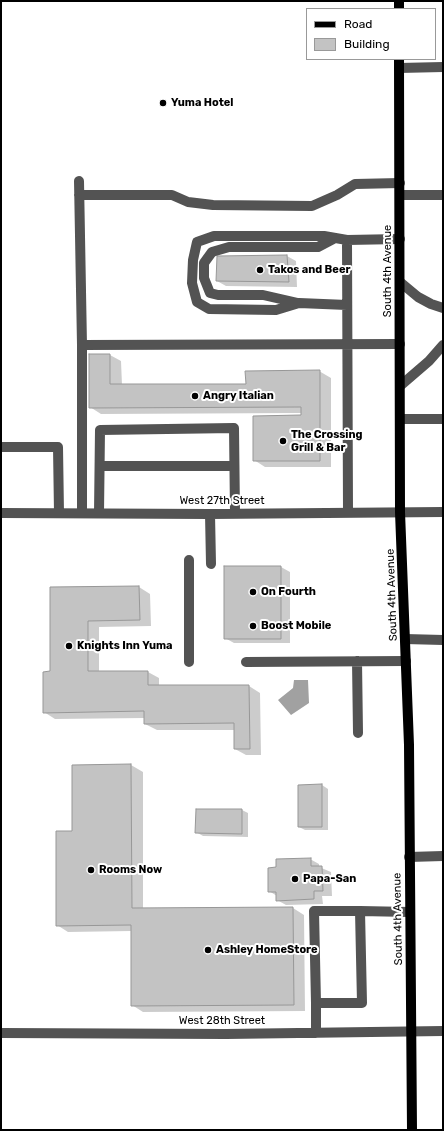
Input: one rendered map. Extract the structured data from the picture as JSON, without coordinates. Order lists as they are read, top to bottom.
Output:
{
  "streets": {
    "main road": ["South 4th Avenue"],
    "street": ["West 27th Street", "West 28th Street"]
  },
  "crossings": [
    ["South 4th Avenue", "West 27th Street"],
    ["South 4th Avenue", "West 28th Street"]
  ],
  "places": [
    "Yuma Hotel",
    "Takos and Beer",
    "Angry Italian",
    "The Crossing Grill & Bar",
    "On Fourth",
    "Boost Mobile",
    "Knights Inn Yuma",
    "Rooms Now",
    "Papa-San",
    "Ashley HomeStore"
  ],
  "legend": ["Road", "Building"]
}
